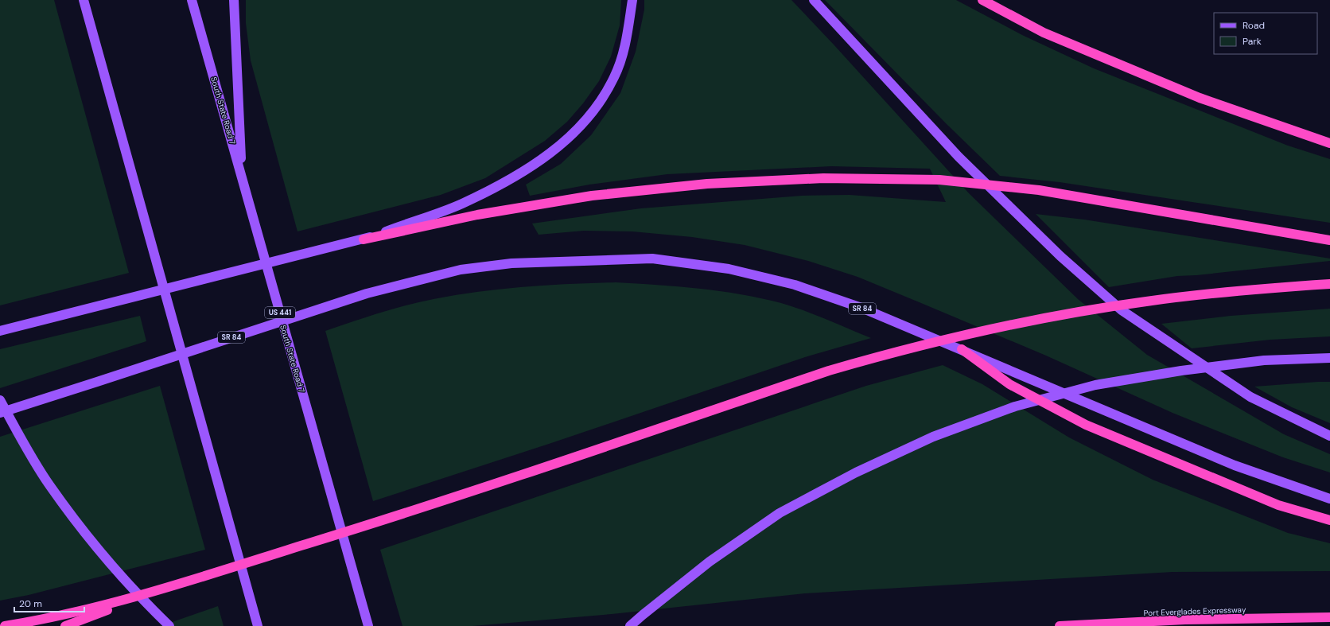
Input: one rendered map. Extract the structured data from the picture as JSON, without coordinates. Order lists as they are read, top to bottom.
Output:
{
  "streets": {
    "highway": ["Port Everglades Expressway"],
    "main road": ["South State Road 7", "SR 84", "US 441"]
  },
  "legend": ["Road", "Park"],
  "scale_bar": "20 m"
}
